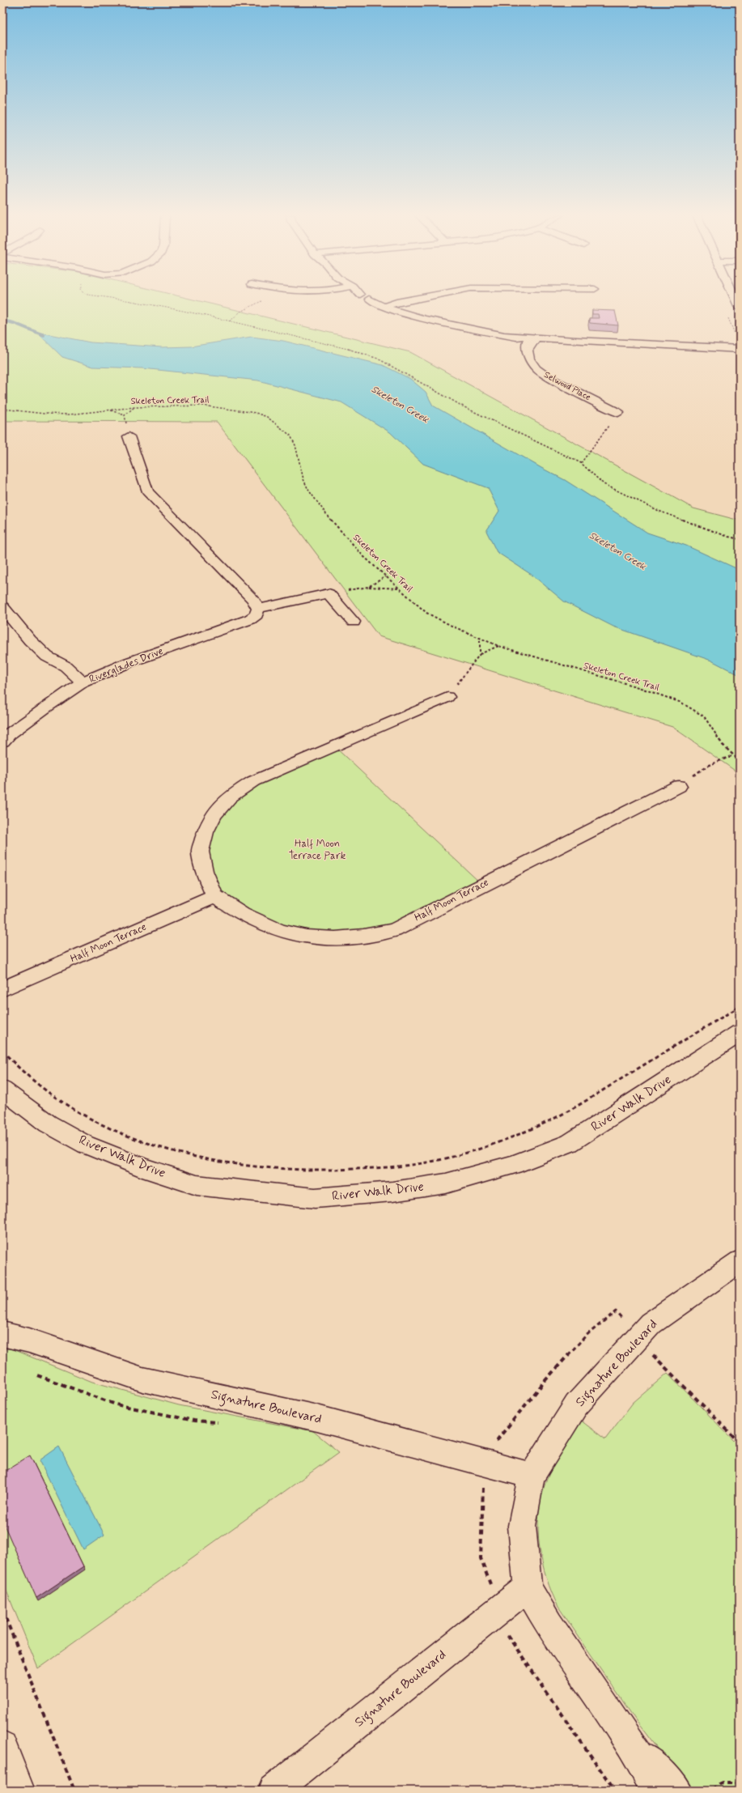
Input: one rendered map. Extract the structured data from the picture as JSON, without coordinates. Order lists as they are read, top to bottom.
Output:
{
  "streets": {
    "street": [
      "Selwood Place",
      "Riverglades Drive",
      "Half Moon Terrace",
      "River Walk Drive",
      "Signature Boulevard"
    ],
    "path": ["Skeleton Creek Trail"]
  },
  "water": ["Skeleton Creek"],
  "parks": ["Half Moon Terrace Park"]
}
